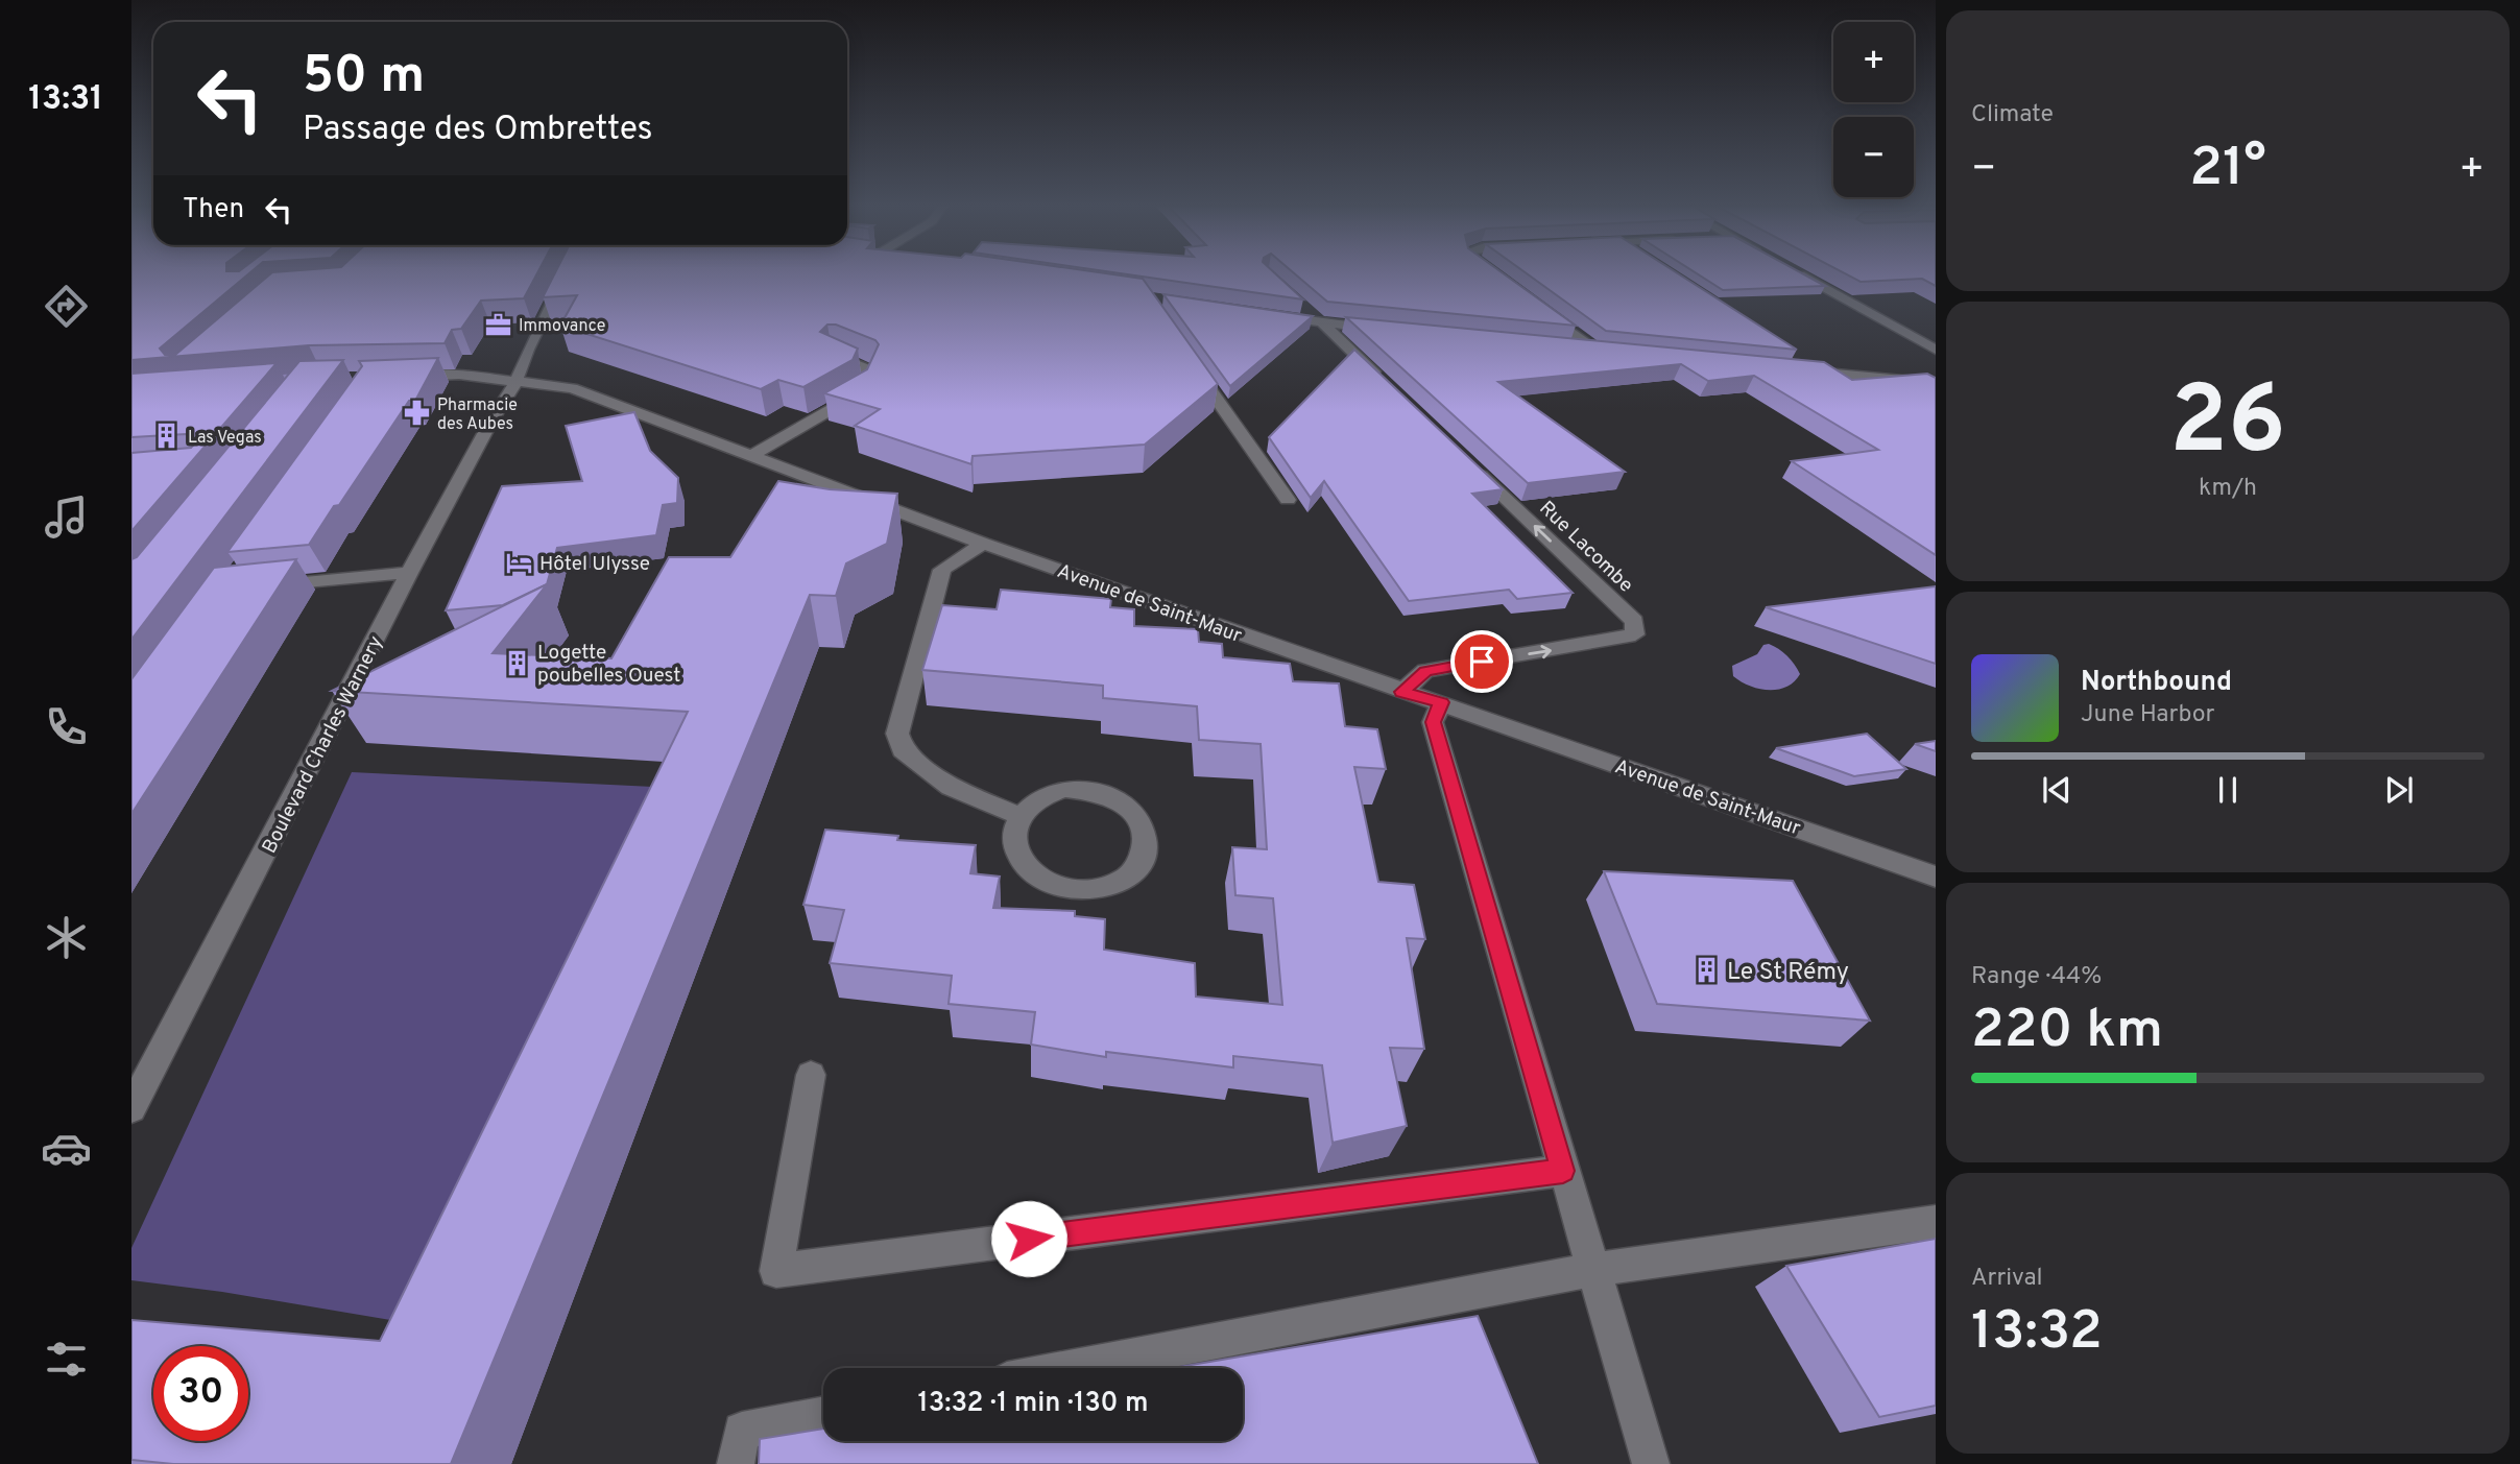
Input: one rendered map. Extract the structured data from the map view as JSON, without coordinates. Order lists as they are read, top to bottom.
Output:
{
  "streets": {
    "street": ["Rue Lacombe", "Avenue de Saint-Maur", "Boulevard Charles Warnery"]
  },
  "crossings": [
    ["Rue Lacombe", "Avenue de Saint-Maur"],
    ["Avenue de Saint-Maur", "Boulevard Charles Warnery"]
  ],
  "places": {
    "office": ["Immovance"],
    "pharmacy": ["Pharmacie des Aubes"],
    "building": ["Las Vegas", "Logette poubelles Ouest", "Le St Rémy"],
    "hotel": ["Hôtel Ulysse"]
  },
  "page": {
    "tabs": "13:31",
    "tile": [
      "Climate",
      ["26", "km/h"],
      ["Range · 44%", "220 km"],
      ["Arrival", "13:32"]
    ],
    "map_buttons": ["+", "−"],
    "turn": ["50 m", "Passage des Ombrettes"],
    "heat": ["−", "21°", "+"],
    "then": "Then",
    "song": ["Northbound", "June Harbor"],
    "limit": "30",
    "trip": "13:32 · 1 min · 130 m"
  }
}
